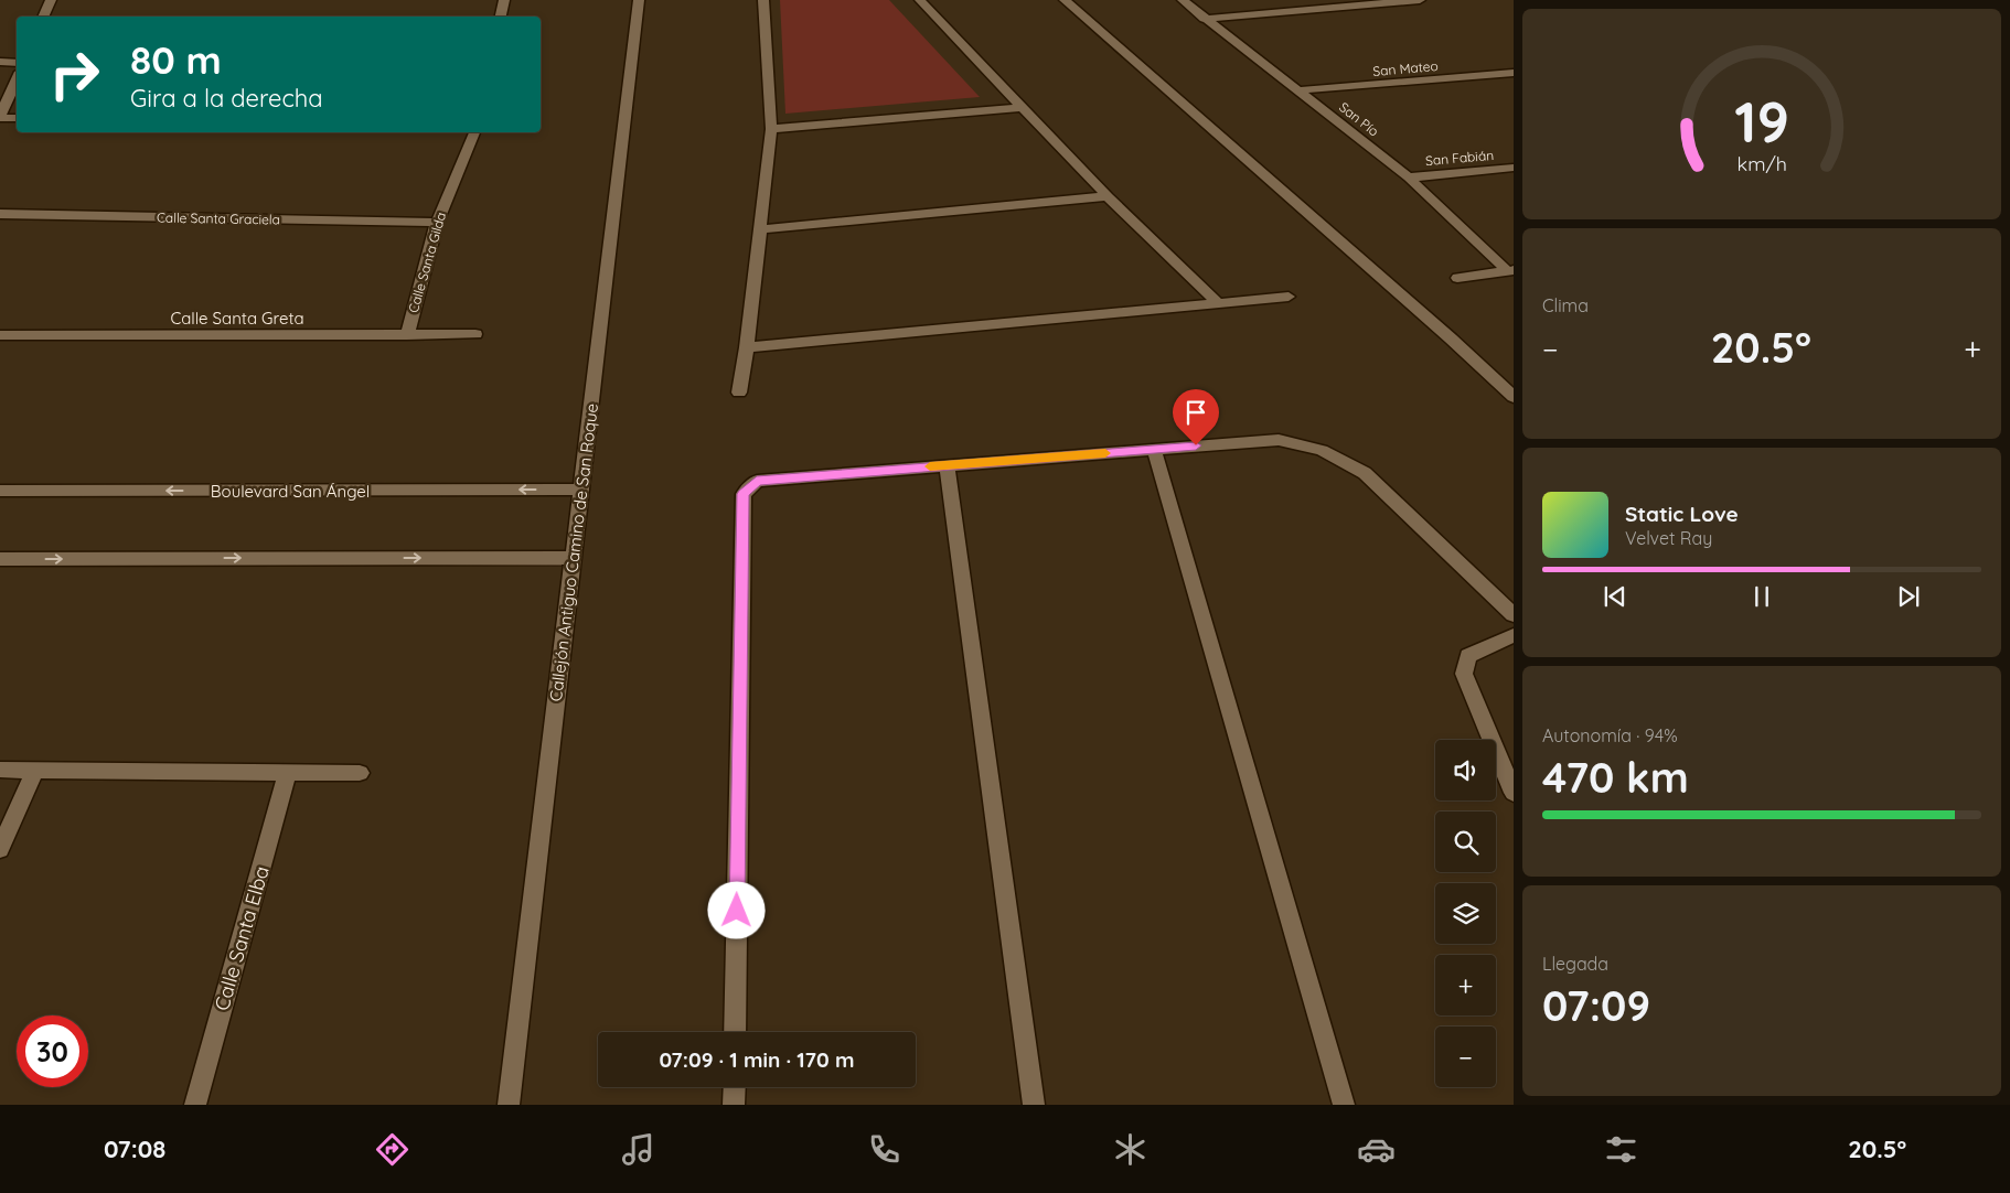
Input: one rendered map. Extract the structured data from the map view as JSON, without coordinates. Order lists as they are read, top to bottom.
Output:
{
  "streets": {
    "street": [
      "San Mateo",
      "San Pío",
      "San Fabián",
      "Calle Santa Graciela",
      "Calle Santa Gilda",
      "Calle Santa Greta",
      "Boulevard San Ángel",
      "Callejón Antiguo Camino de San Roque",
      "Calle Santa Elba"
    ]
  },
  "crossings": [
    ["San Mateo", "San Pío"],
    ["San Pío", "San Fabián"],
    ["Calle Santa Graciela", "Calle Santa Gilda"],
    ["Calle Santa Gilda", "Calle Santa Greta"],
    ["Boulevard San Ángel", "Callejón Antiguo Camino de San Roque"]
  ],
  "page": {
    "turn": ["80 m", "Gira a la derecha"],
    "tile": [
      "Clima",
      ["Autonomía · 94%", "470 km"],
      ["Llegada", "07:09"]
    ],
    "heat": ["−", "20.5°", "+"],
    "song": ["Static Love", "Velvet Ray"],
    "map_buttons": ["+", "−"],
    "limit": "30",
    "trip": "07:09 · 1 min · 170 m",
    "tabs": ["07:08", "20.5°"],
    "gauge": ["19", "km/h"]
  }
}
